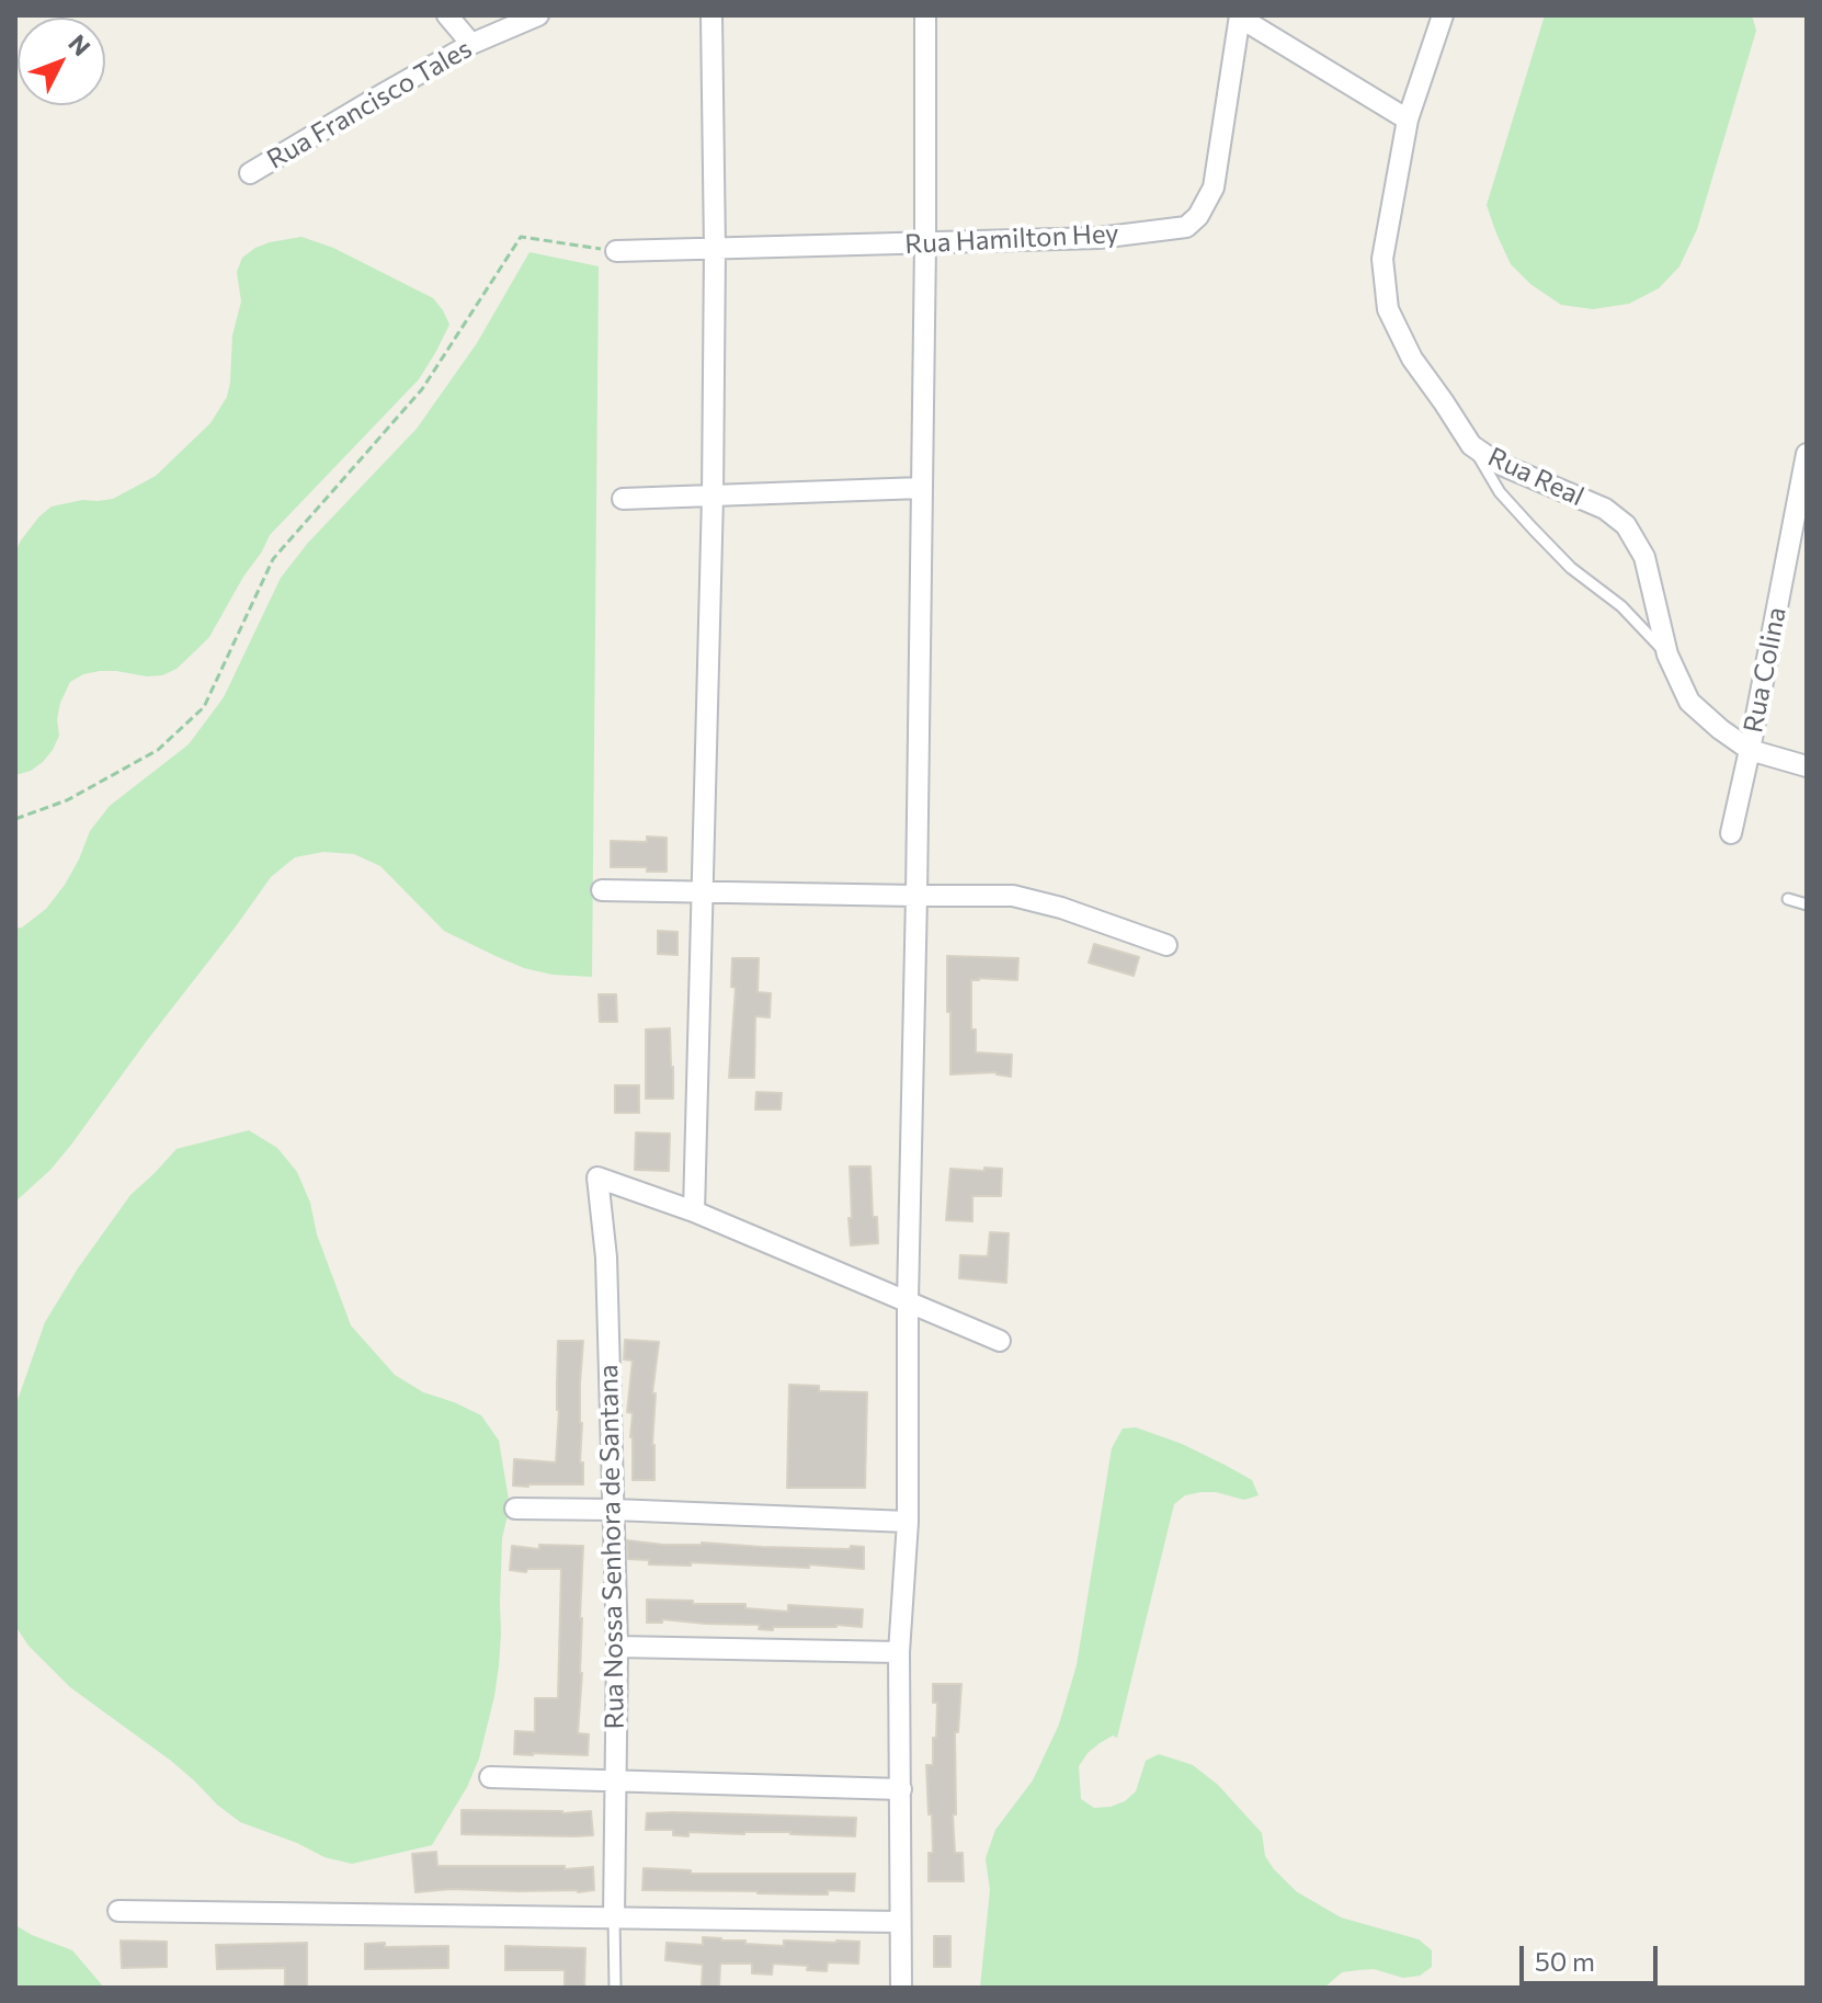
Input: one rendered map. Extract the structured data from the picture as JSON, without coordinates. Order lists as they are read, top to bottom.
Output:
{
  "streets": {
    "street": [
      "Rua Francisco Tales",
      "Rua Hamilton Hey",
      "Rua Real",
      "Rua Colina",
      "Rua Nossa Senhora de Santana"
    ]
  },
  "crossings": [
    ["Rua Real", "Rua Colina"]
  ],
  "scale_bar": "50 m",
  "north": "top right"
}
